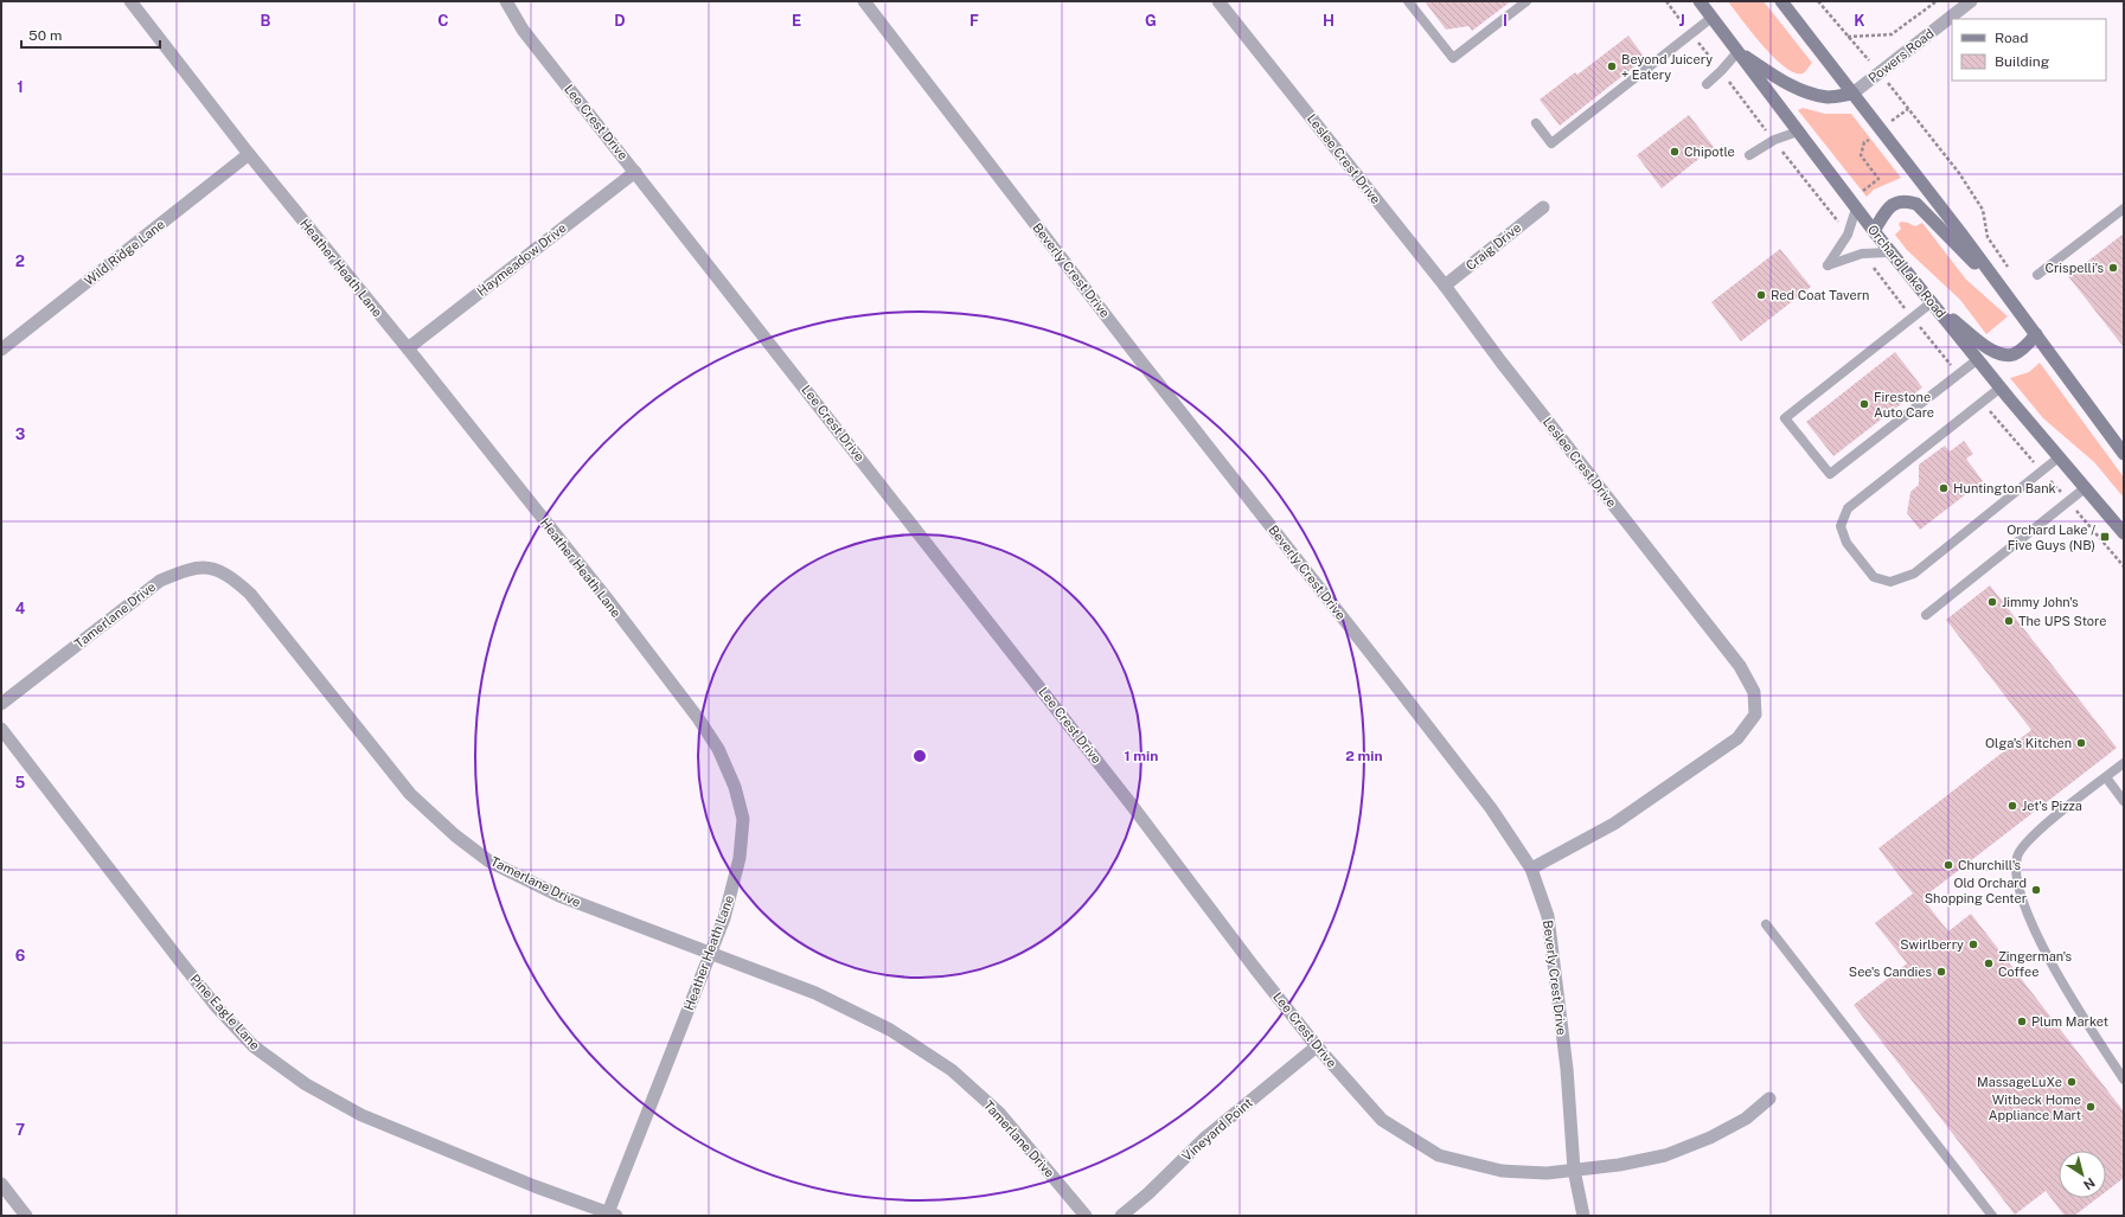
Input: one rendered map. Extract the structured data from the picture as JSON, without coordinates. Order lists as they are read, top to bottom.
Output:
{
  "streets": {
    "main road": ["Orchard Lake Road"],
    "street": [
      "Powers Road",
      "Lee Crest Drive",
      "Leslee Crest Drive",
      "Craig Drive",
      "Wild Ridge Lane",
      "Haymeadow Drive",
      "Heather Heath Lane",
      "Beverly Crest Drive",
      "Tamerlane Drive",
      "Pine Eagle Lane",
      "Vineyard Point"
    ]
  },
  "crossings": [
    ["Lee Crest Drive", "Haymeadow Drive"],
    ["Lee Crest Drive", "Beverly Crest Drive"],
    ["Lee Crest Drive", "Vineyard Point"],
    ["Leslee Crest Drive", "Craig Drive"],
    ["Leslee Crest Drive", "Beverly Crest Drive"],
    ["Wild Ridge Lane", "Heather Heath Lane"],
    ["Haymeadow Drive", "Heather Heath Lane"],
    ["Heather Heath Lane", "Tamerlane Drive"],
    ["Heather Heath Lane", "Pine Eagle Lane"]
  ],
  "places": {
    "other": [
      "Beyond Juicery + Eatery",
      "Chipotle",
      "Crispelli's",
      "Red Coat Tavern",
      "Firestone Auto Care",
      "Huntington Bank",
      "Jimmy John's",
      "The UPS Store",
      "Olga's Kitchen",
      "Jet's Pizza",
      "Churchill's",
      "Old Orchard Shopping Center",
      "Swirlberry",
      "Zingerman's Coffee",
      "See's Candies",
      "Plum Market",
      "MassageLuXe",
      "Witbeck Home Appliance Mart"
    ],
    "transit": ["Orchard Lake / Five Guys (NB)"]
  },
  "legend": ["Road", "Building"],
  "scale_bar": "50 m",
  "north": "bottom right",
  "grid": {
    "columns": [
      "B",
      "C",
      "D",
      "E",
      "F",
      "G",
      "H",
      "I",
      "J",
      "K"
    ],
    "rows": [
      "1",
      "2",
      "3",
      "4",
      "5",
      "6",
      "7"
    ]
  },
  "rings": ["1 min", "2 min"]
}
